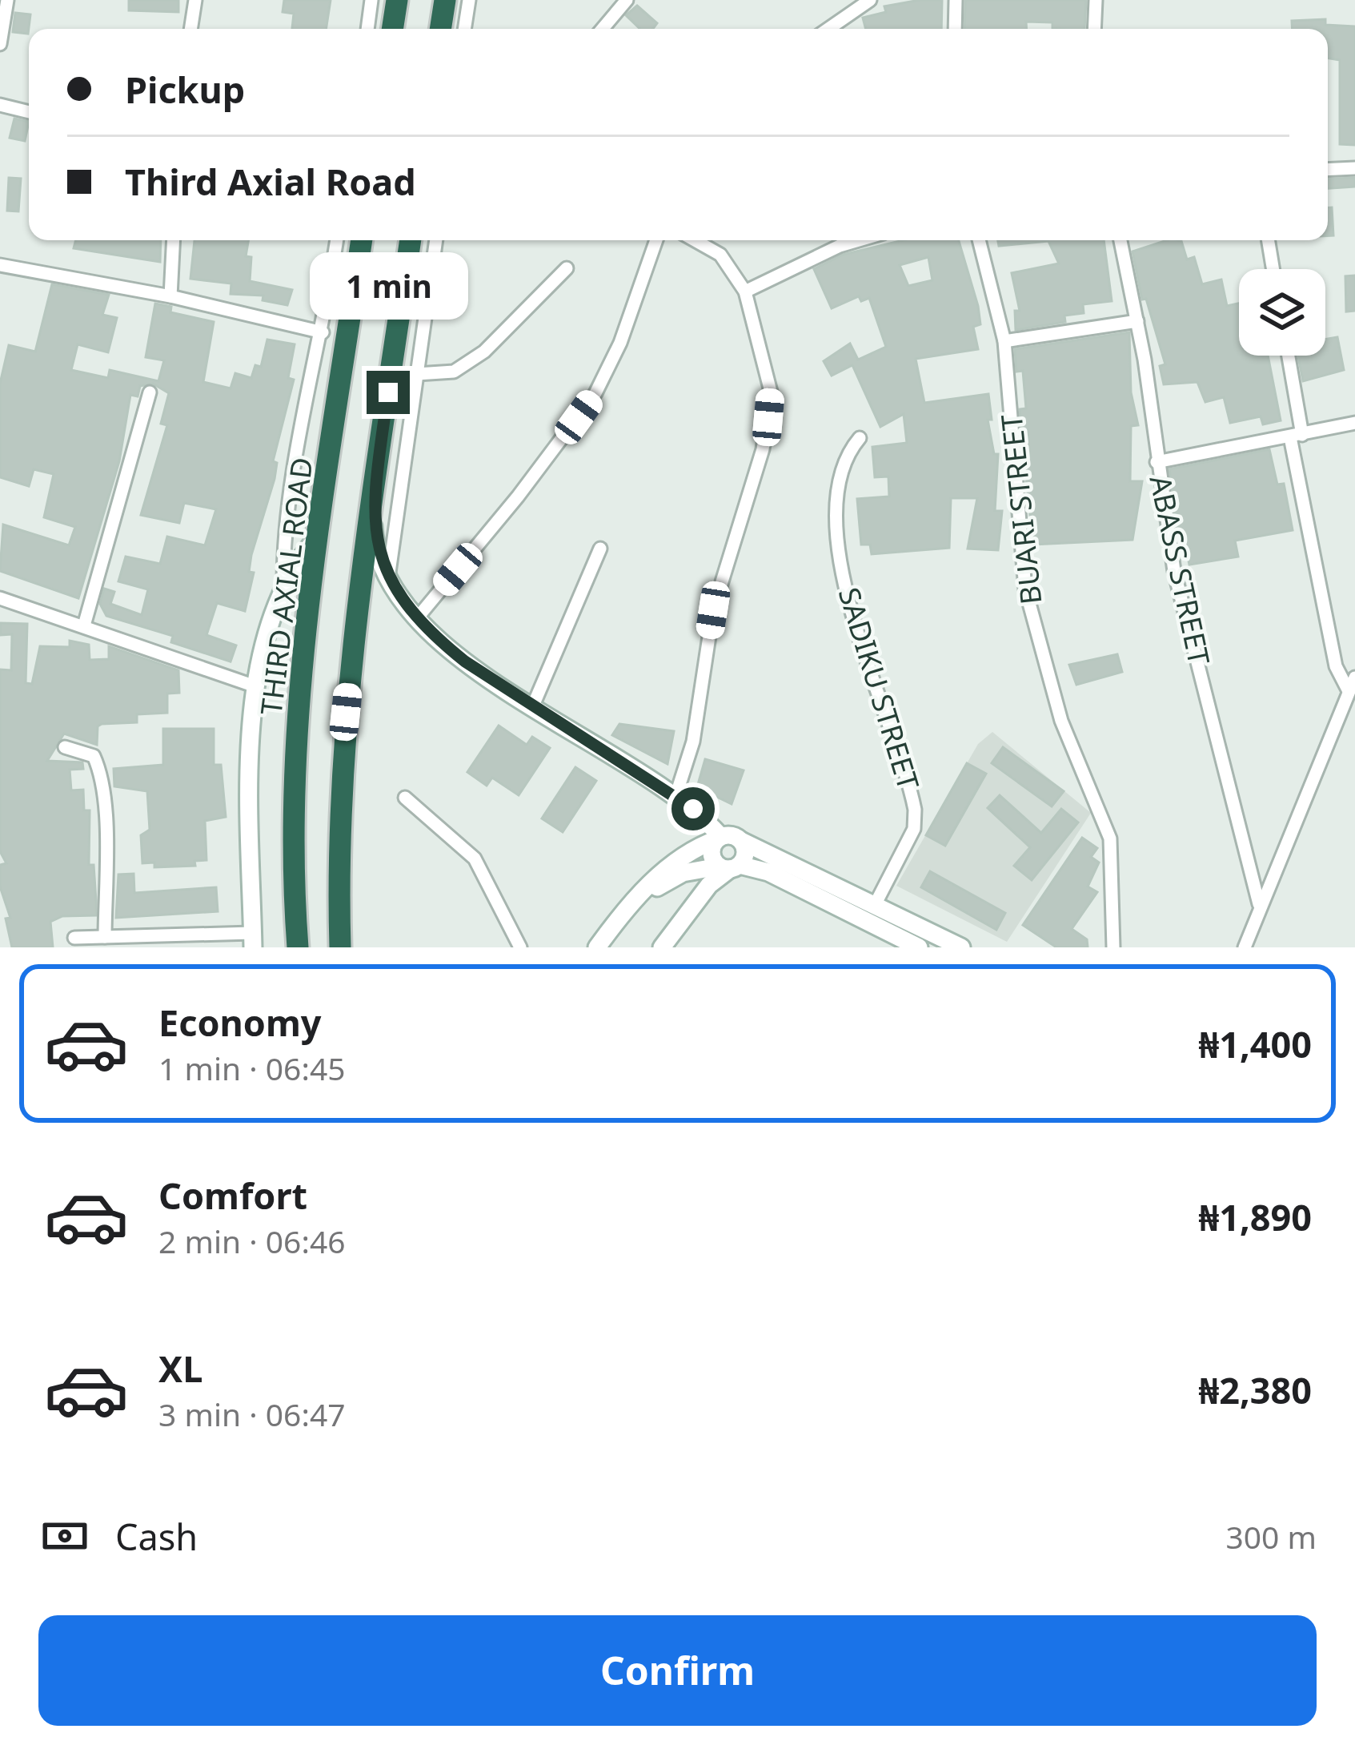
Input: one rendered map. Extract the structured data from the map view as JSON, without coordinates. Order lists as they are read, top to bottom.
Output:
{
  "streets": {
    "highway": ["THIRD AXIAL ROAD"],
    "street": ["BUARI STREET", "ABASS STREET", "SADIKU STREET"]
  },
  "page": {
    "banner": ["Pickup", "Third Axial Road"],
    "bubble": "1 min",
    "list": [
      {
        "name": "Economy",
        "note": "1 min · 06:45",
        "value": "₦1,400"
      },
      {
        "name": "Comfort",
        "note": "2 min · 06:46",
        "value": "₦1,890"
      },
      {
        "name": "XL",
        "note": "3 min · 06:47",
        "value": "₦2,380"
      }
    ],
    "pay": ["Cash", "300 m"],
    "buttons": "Confirm"
  }
}
